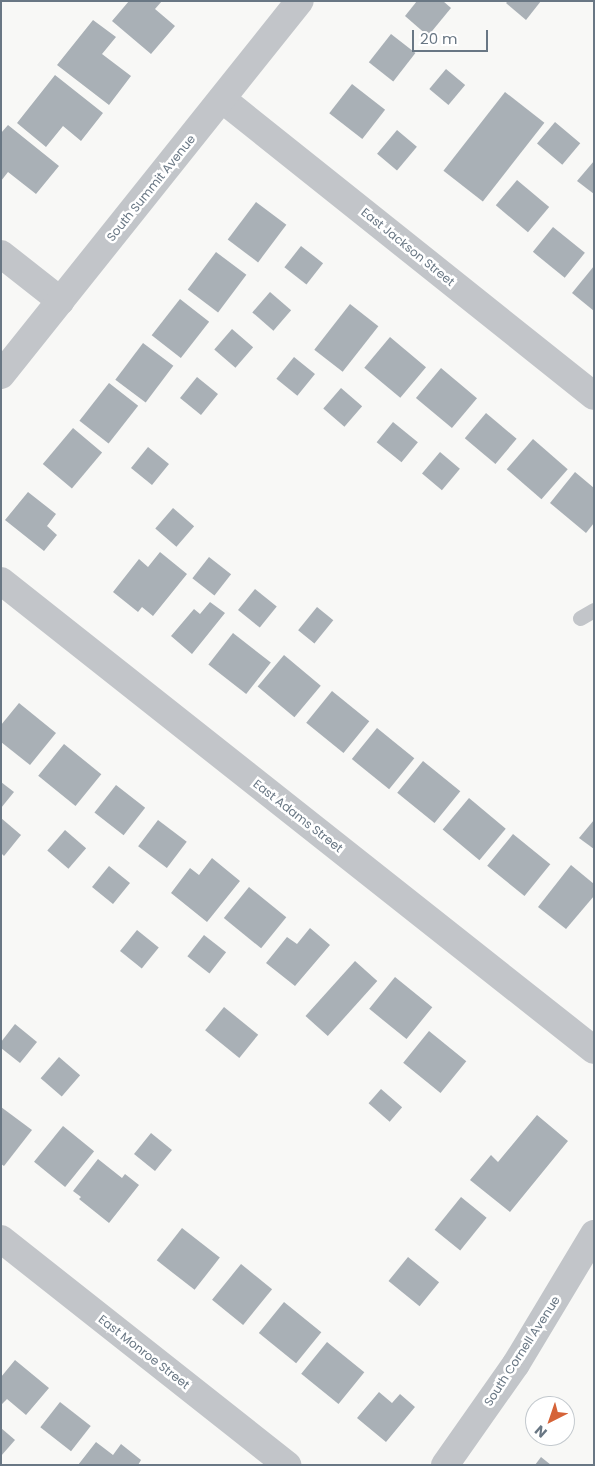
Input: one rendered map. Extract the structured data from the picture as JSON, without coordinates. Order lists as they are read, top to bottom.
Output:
{
  "streets": {
    "street": [
      "South Summit Avenue",
      "East Jackson Street",
      "East Adams Street",
      "South Cornell Avenue",
      "East Monroe Street"
    ]
  },
  "crossings": [
    ["South Summit Avenue", "East Jackson Street"]
  ],
  "scale_bar": "20 m",
  "north": "bottom left"
}
